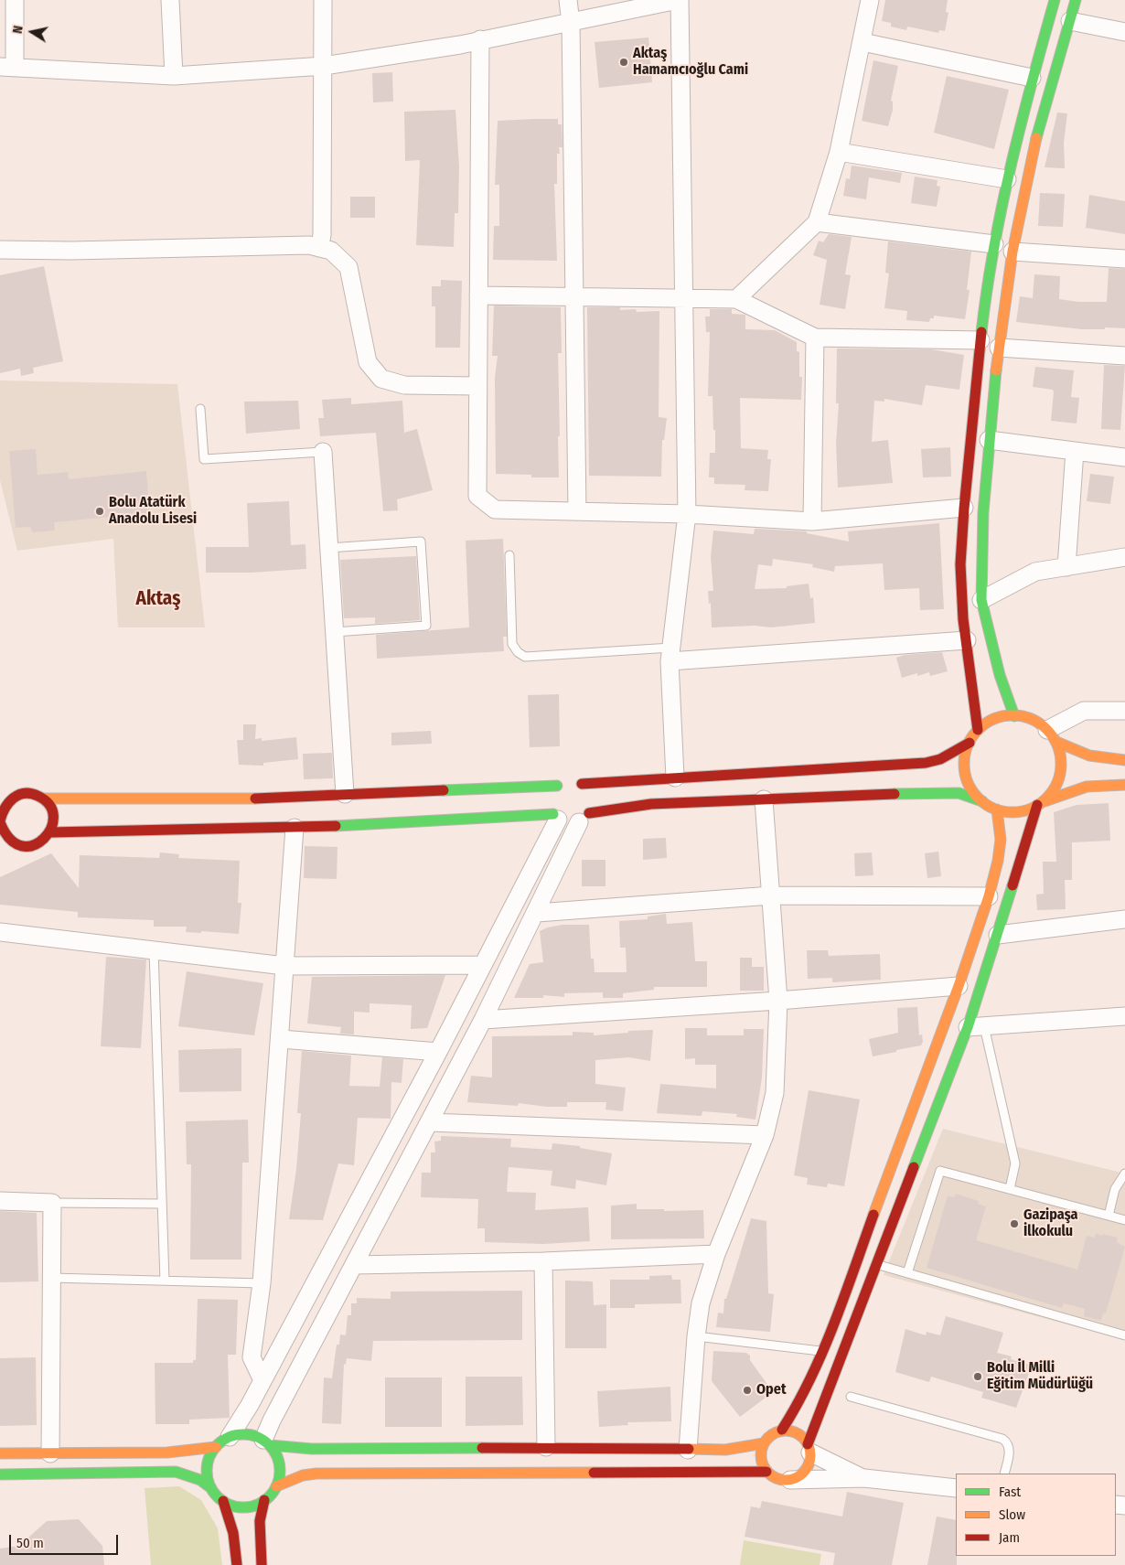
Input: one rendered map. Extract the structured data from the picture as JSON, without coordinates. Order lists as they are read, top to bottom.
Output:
{
  "districts": ["Aktaş"],
  "places": [
    "Aktaş Hamamcıoğlu Cami",
    "Bolu Atatürk Anadolu Lisesi",
    "Gazipaşa İlkokulu",
    "Bolu İl Milli Eğitim Müdürlüğü",
    "Opet"
  ],
  "legend": ["Fast", "Slow", "Jam"],
  "scale_bar": "50 m",
  "north": "left"
}
